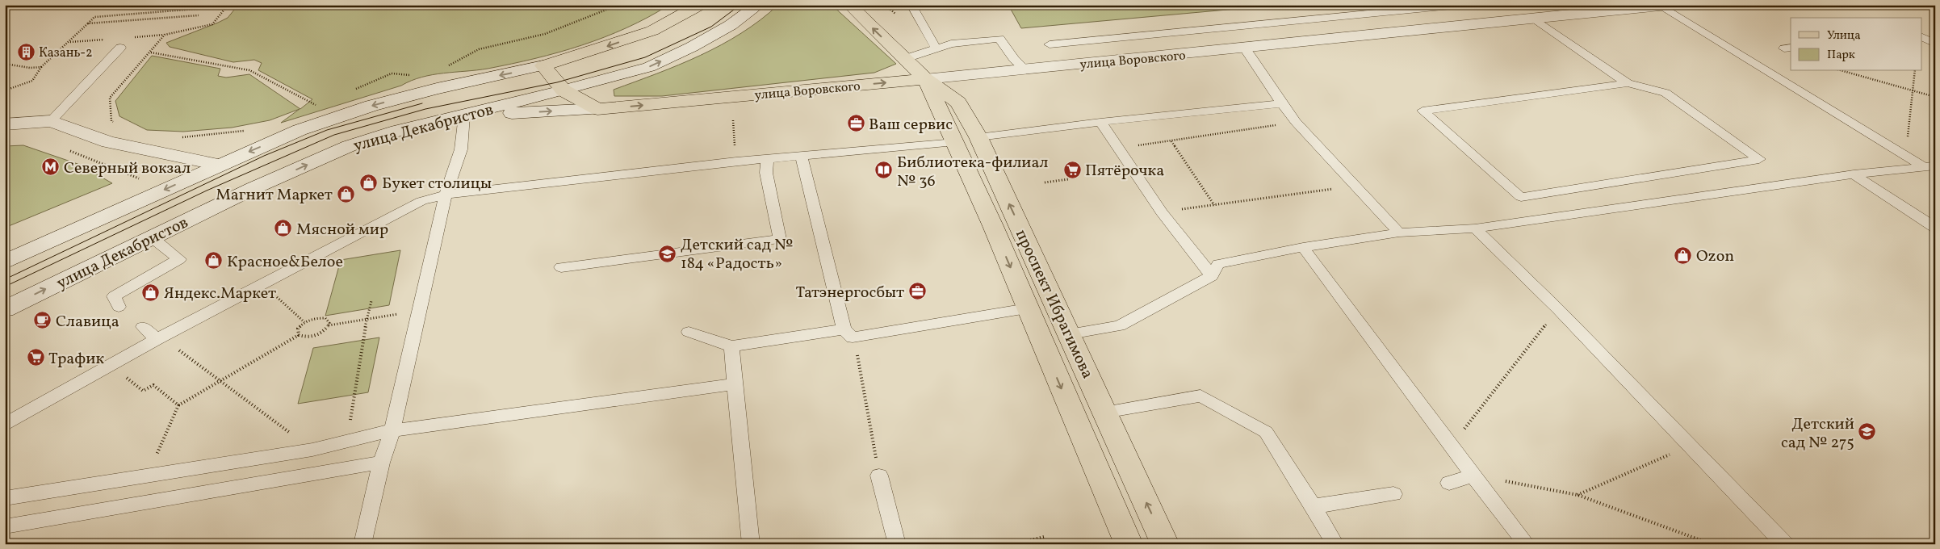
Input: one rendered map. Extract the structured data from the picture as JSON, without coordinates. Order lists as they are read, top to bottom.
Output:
{
  "streets": {
    "main road": ["улица Воровского", "улица Декабристов", "проспект Ибрагимова"]
  },
  "crossings": [
    ["улица Воровского", "улица Декабристов"],
    ["улица Воровского", "проспект Ибрагимова"]
  ],
  "one_way": ["улица Воровского"],
  "places": {
    "building": ["Казань-2"],
    "office": ["Ваш сервис", "Татэнергосбыт"],
    "metro station": ["Северный вокзал"],
    "supermarket": ["Пятёрочка", "Трафик"],
    "library": ["Библиотека-филиал № 36"],
    "shop": [
      "Букет столицы",
      "Магнит Маркет",
      "Мясной мир",
      "Ozon",
      "Красное&Белое",
      "Яндекс.Маркет"
    ],
    "school or university": ["Детский сад № 184 «Радость»", "Детский сад № 275"],
    "cafe": ["Славица"]
  },
  "legend": ["Улица", "Парк"]
}
